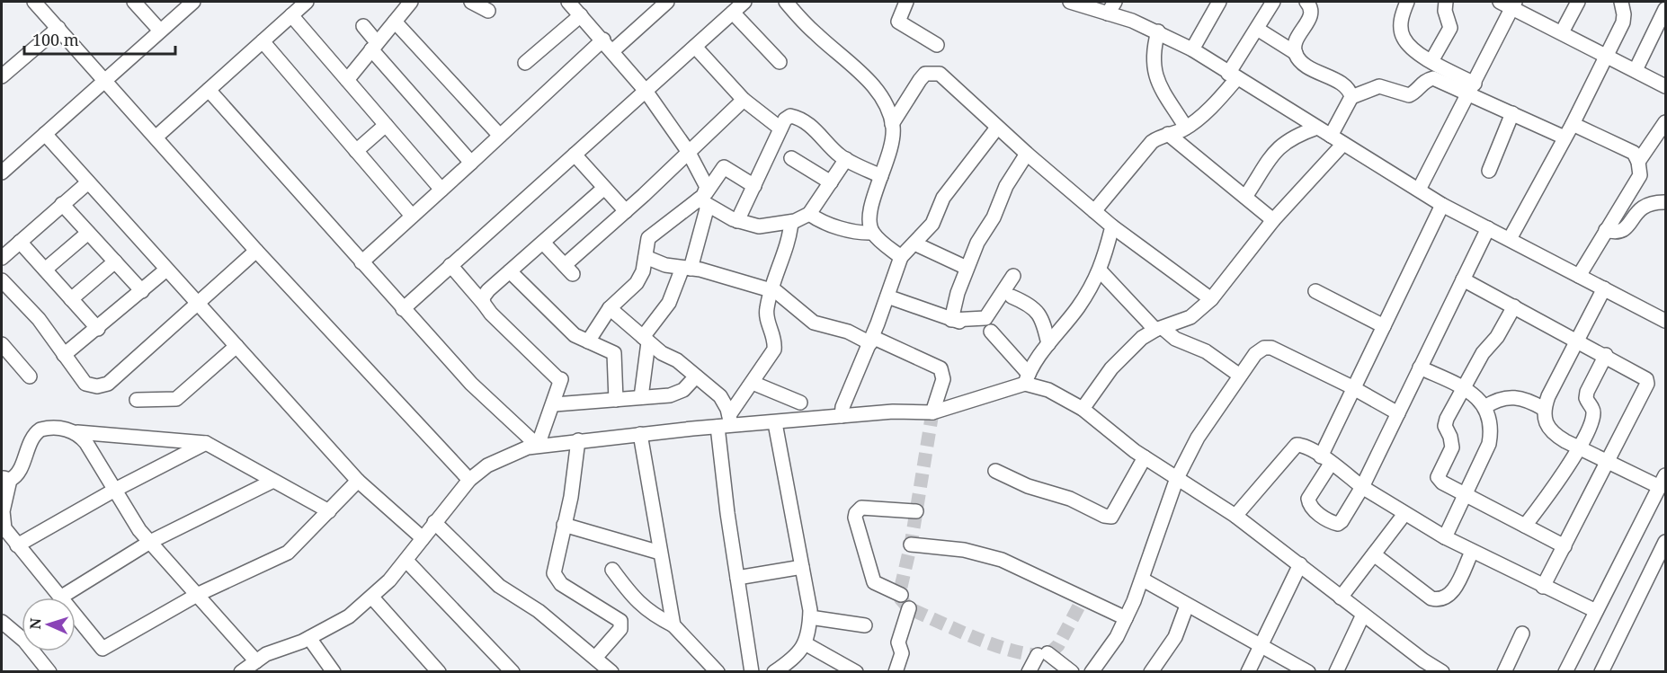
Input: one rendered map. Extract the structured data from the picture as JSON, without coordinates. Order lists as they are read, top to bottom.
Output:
{
  "scale_bar": "100 m",
  "north": "left"
}
